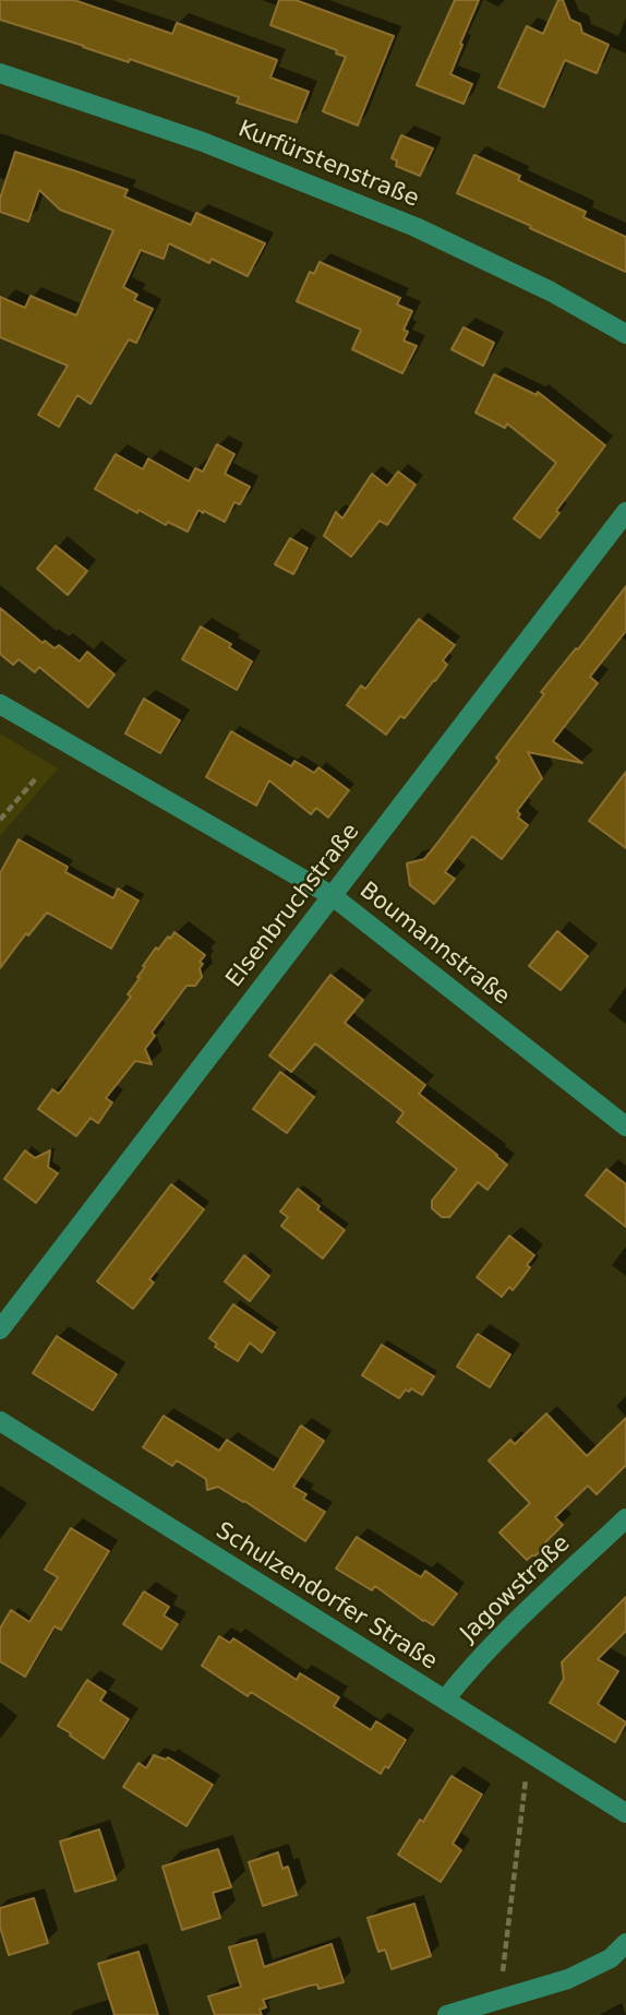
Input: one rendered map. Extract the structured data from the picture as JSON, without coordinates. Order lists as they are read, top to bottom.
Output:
{
  "streets": {
    "street": [
      "Kurfürstenstraße",
      "Elsenbruchstraße",
      "Boumannstraße",
      "Jagowstraße",
      "Schulzendorfer Straße"
    ]
  },
  "crossings": [
    ["Elsenbruchstraße", "Boumannstraße"],
    ["Jagowstraße", "Schulzendorfer Straße"]
  ]
}
